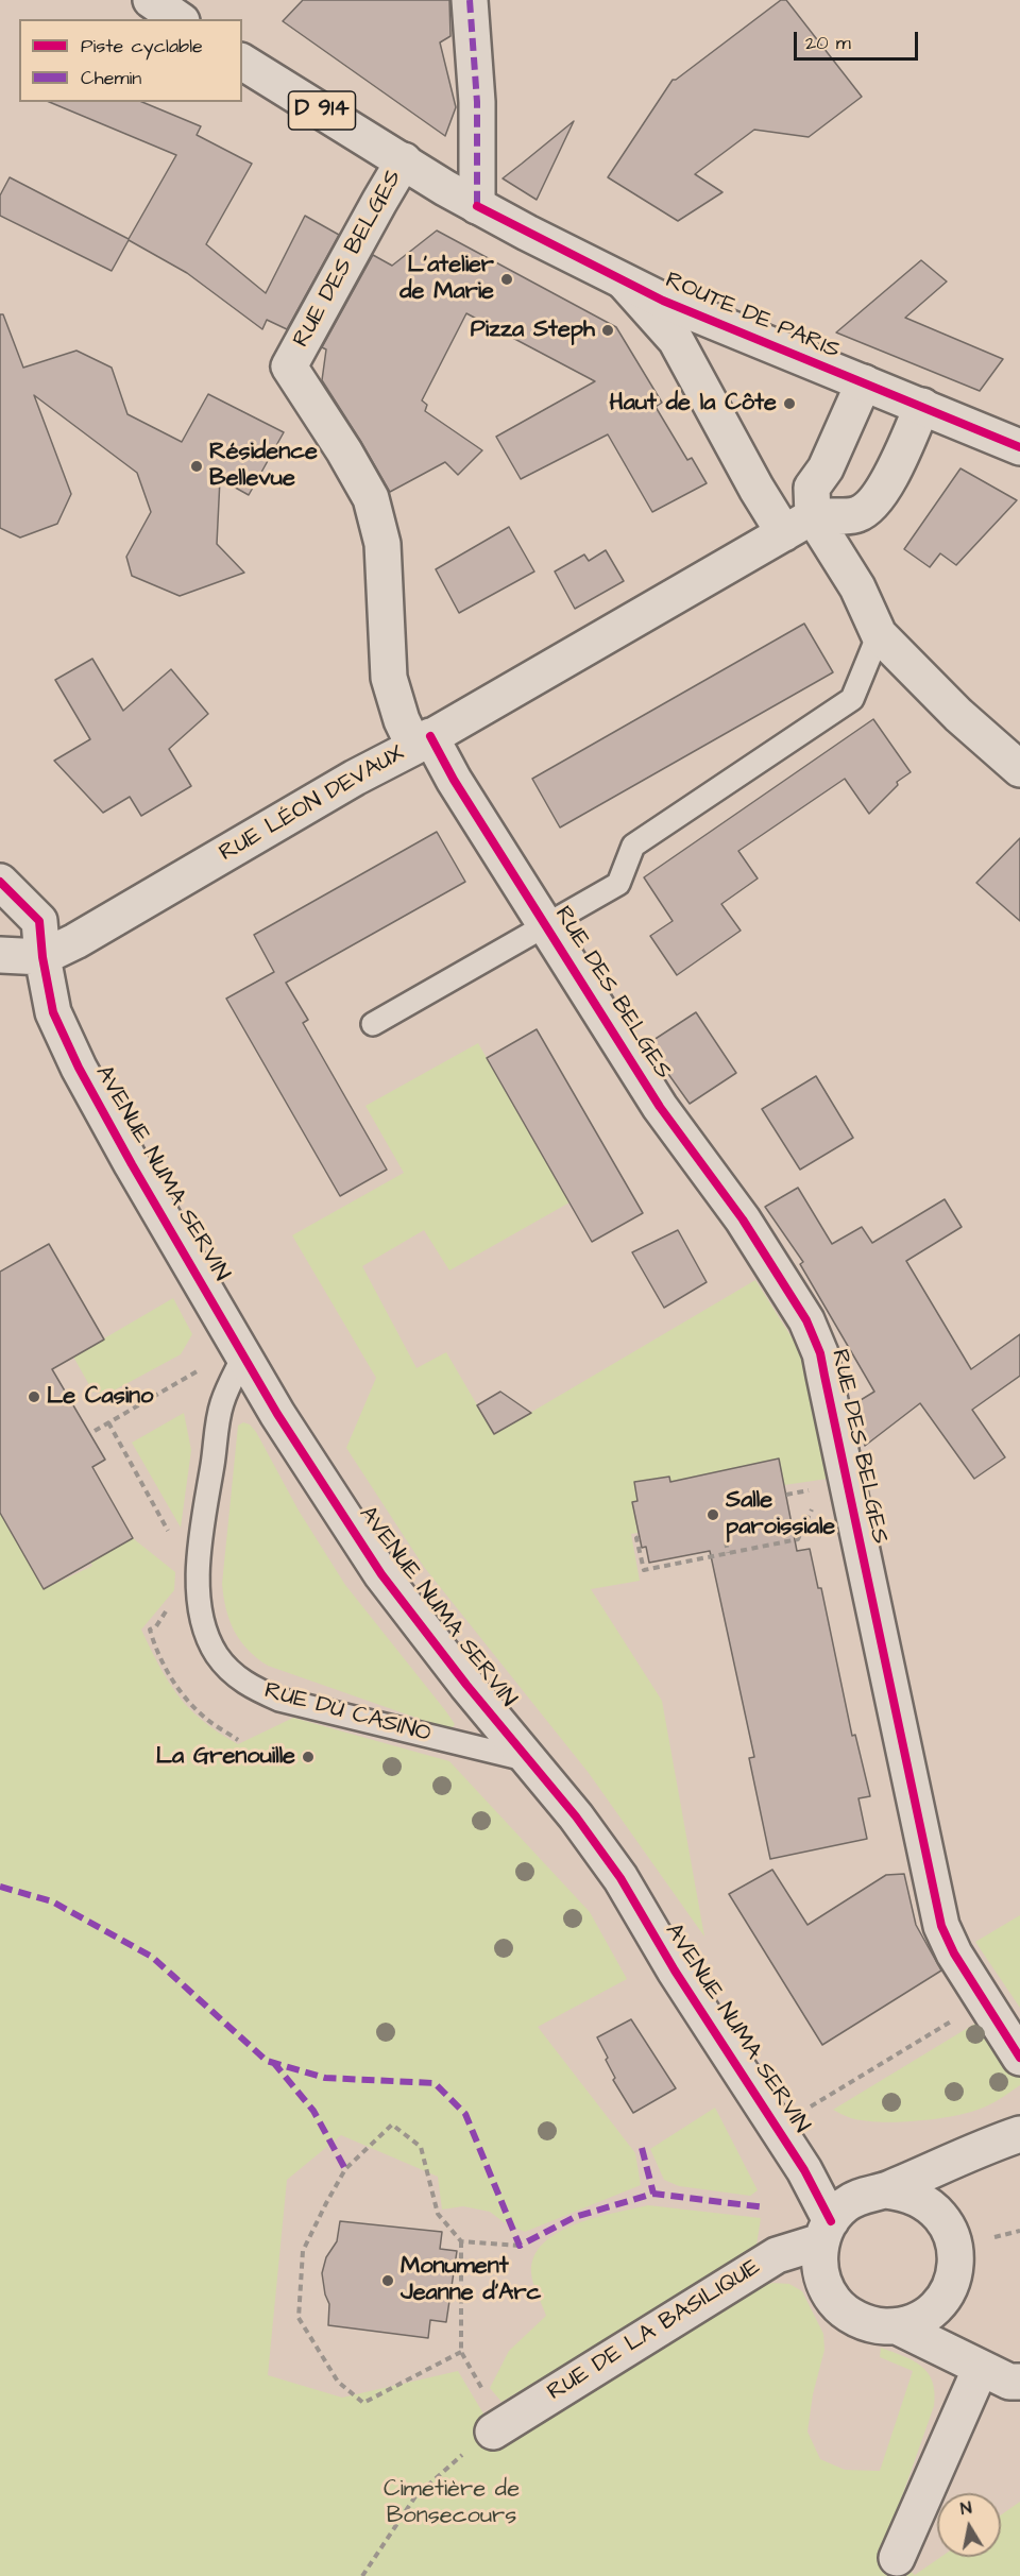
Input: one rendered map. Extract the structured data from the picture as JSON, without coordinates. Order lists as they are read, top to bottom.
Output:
{
  "streets": {
    "street": [
      "D 914",
      "RUE DES BELGES",
      "ROUTE DE PARIS",
      "RUE LÉON DEVAUX",
      "AVENUE NUMA SERVIN",
      "RUE DE LA BASILIQUE"
    ],
    "lane": ["RUE DU CASINO"]
  },
  "crossings": [
    ["RUE DES BELGES", "ROUTE DE PARIS"],
    ["RUE DES BELGES", "RUE LÉON DEVAUX"],
    ["ROUTE DE PARIS", "RUE LÉON DEVAUX"],
    ["RUE LÉON DEVAUX", "AVENUE NUMA SERVIN"],
    ["AVENUE NUMA SERVIN", "RUE DU CASINO"],
    ["AVENUE NUMA SERVIN", "RUE DE LA BASILIQUE"]
  ],
  "parks": ["Cimetière de Bonsecours"],
  "places": [
    "L'atelier de Marie",
    "Pizza Steph",
    "Haut de la Côte",
    "Résidence Bellevue",
    "Le Casino",
    "Salle paroissiale",
    "La Grenouille",
    "Monument Jeanne d'Arc"
  ],
  "legend": ["Piste cyclable", "Chemin"],
  "scale_bar": "20 m",
  "north": "top"
}
